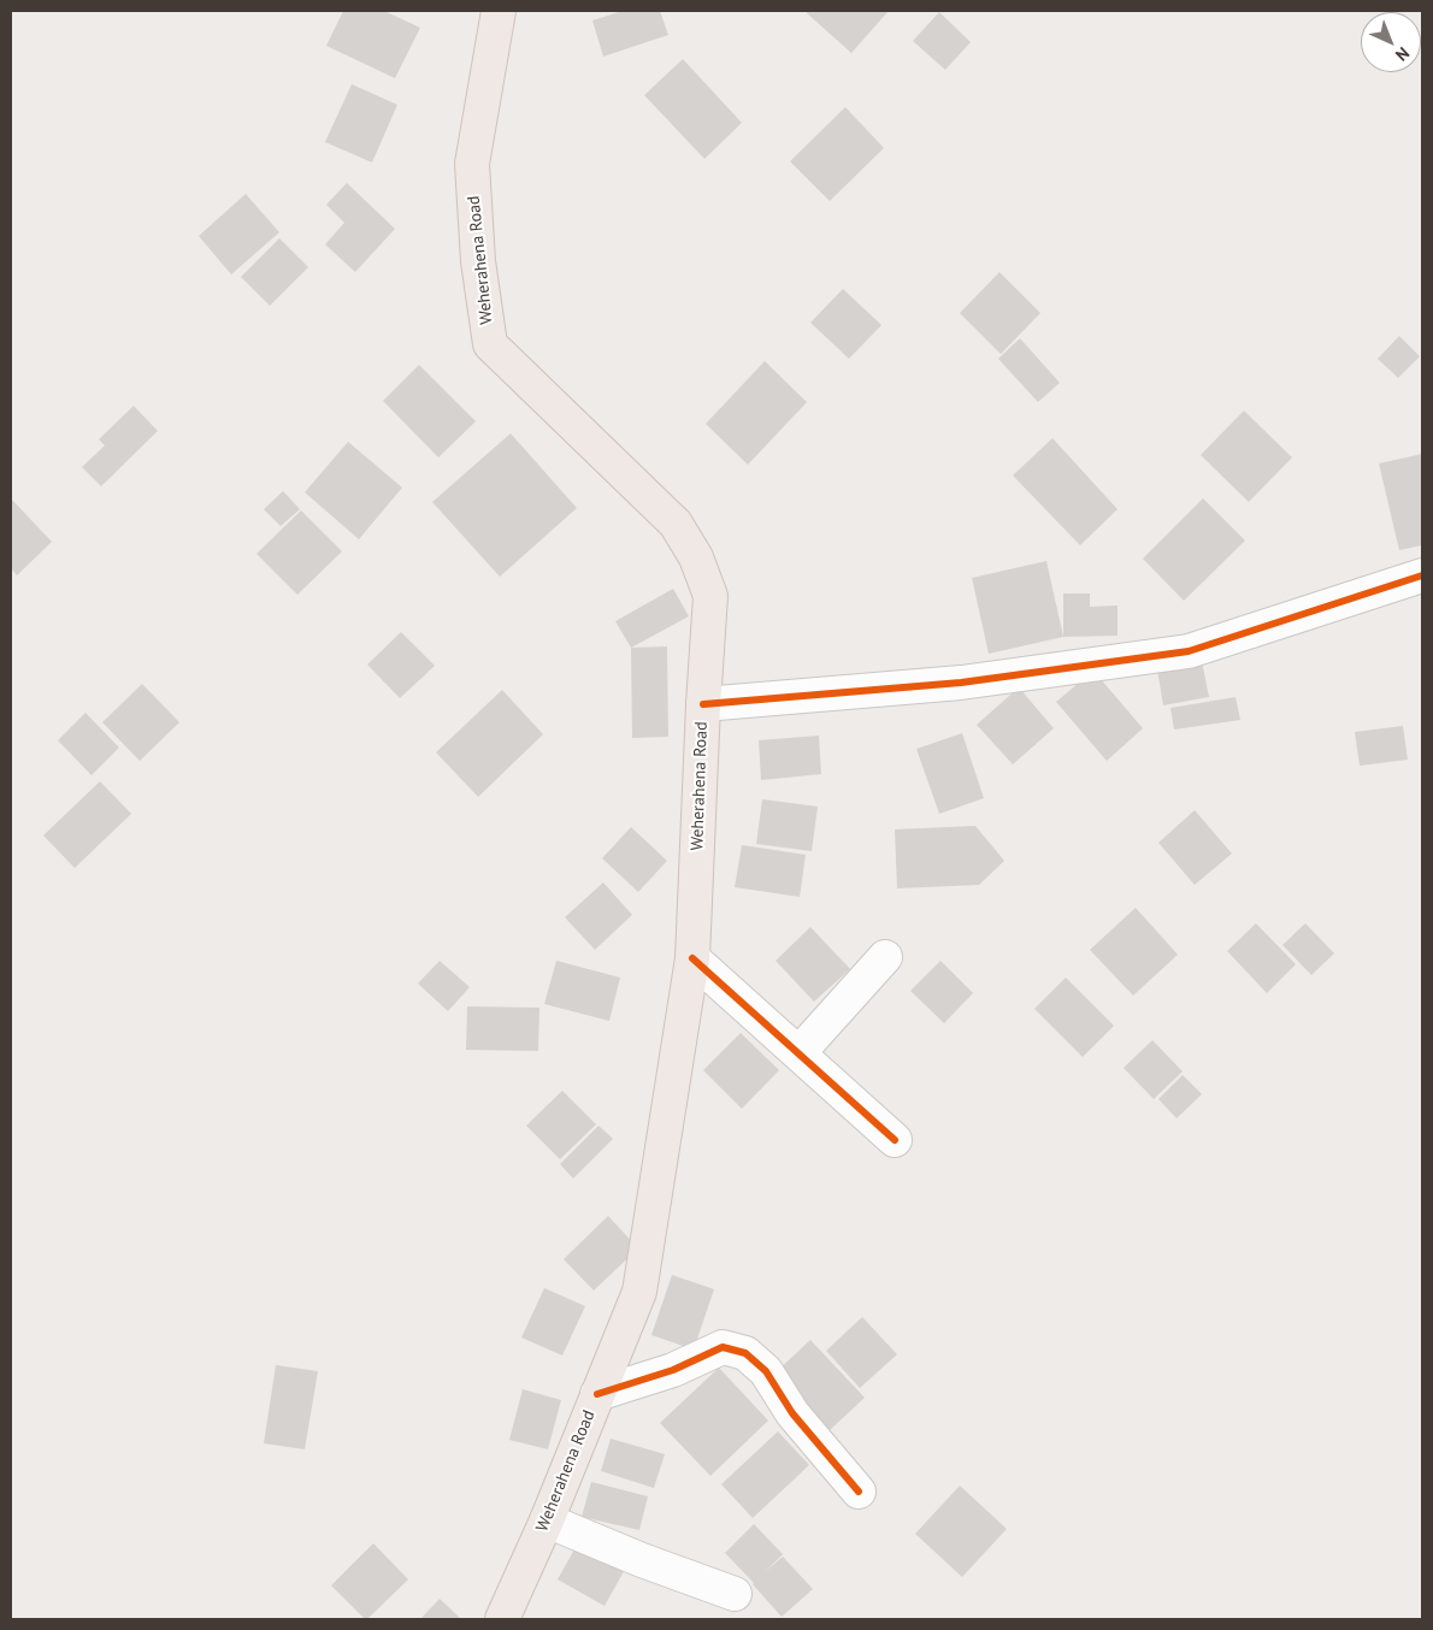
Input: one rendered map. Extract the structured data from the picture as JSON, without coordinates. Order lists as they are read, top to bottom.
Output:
{
  "streets": {
    "main road": ["Weherahena Road"]
  },
  "north": "bottom right"
}
